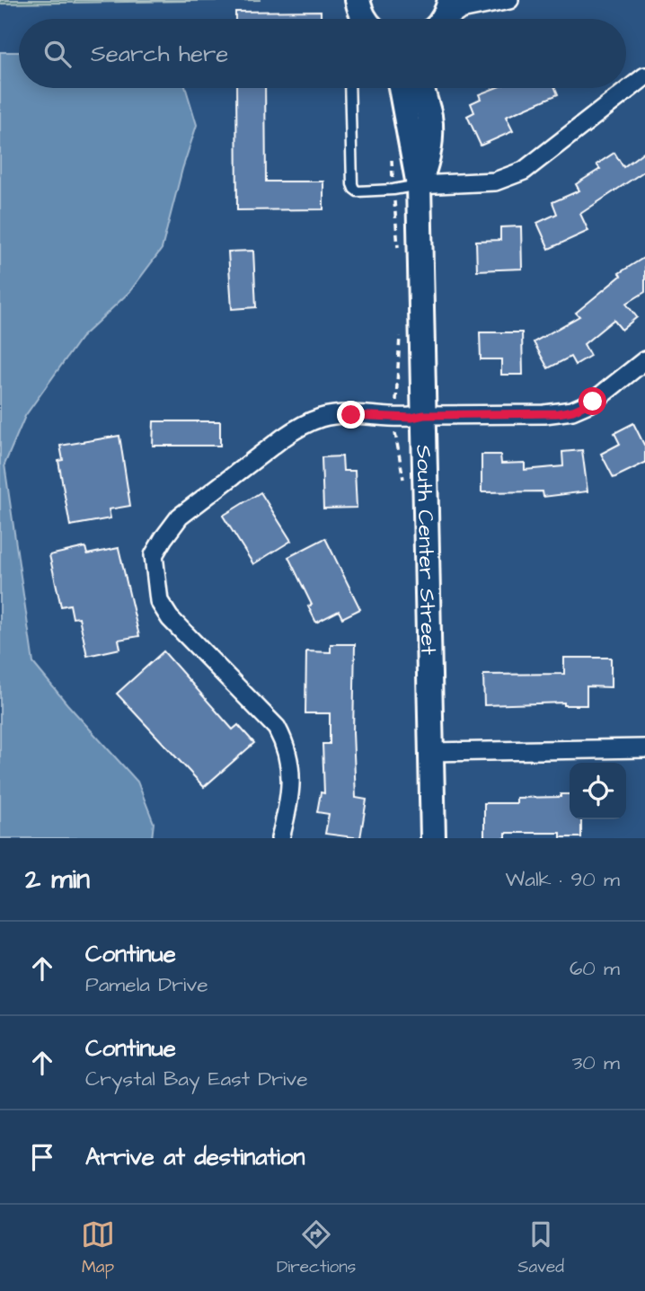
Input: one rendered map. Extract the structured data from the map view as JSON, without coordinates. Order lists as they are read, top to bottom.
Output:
{
  "streets": {
    "main road": ["South Center Street"]
  },
  "page": {
    "search": "Search here",
    "heading": ["2 min", "Walk · 90 m"],
    "list": [
      ["Continue", "Pamela Drive", "60 m"],
      ["Continue", "Crystal Bay East Drive", "30 m"],
      "Arrive at destination"
    ],
    "nav": ["Map", "Directions", "Saved"]
  }
}
